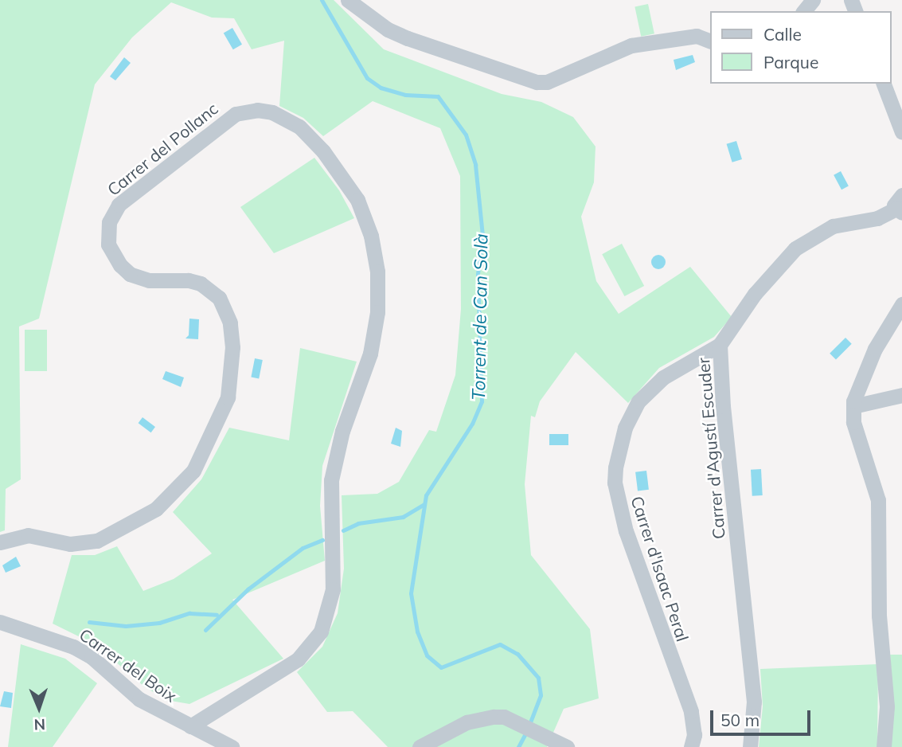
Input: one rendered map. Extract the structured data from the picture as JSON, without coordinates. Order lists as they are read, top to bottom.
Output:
{
  "streets": {
    "street": [
      "Carrer del Pollanc",
      "Carrer d'Agustí Escuder",
      "Carrer d'Isaac Peral",
      "Carrer del Boix"
    ]
  },
  "crossings": [
    ["Carrer del Pollanc", "Carrer del Boix"],
    ["Carrer d'Agustí Escuder", "Carrer d'Isaac Peral"]
  ],
  "water": ["Torrent de Can Solà"],
  "legend": ["Calle", "Parque"],
  "scale_bar": "50 m",
  "north": "bottom"
}
